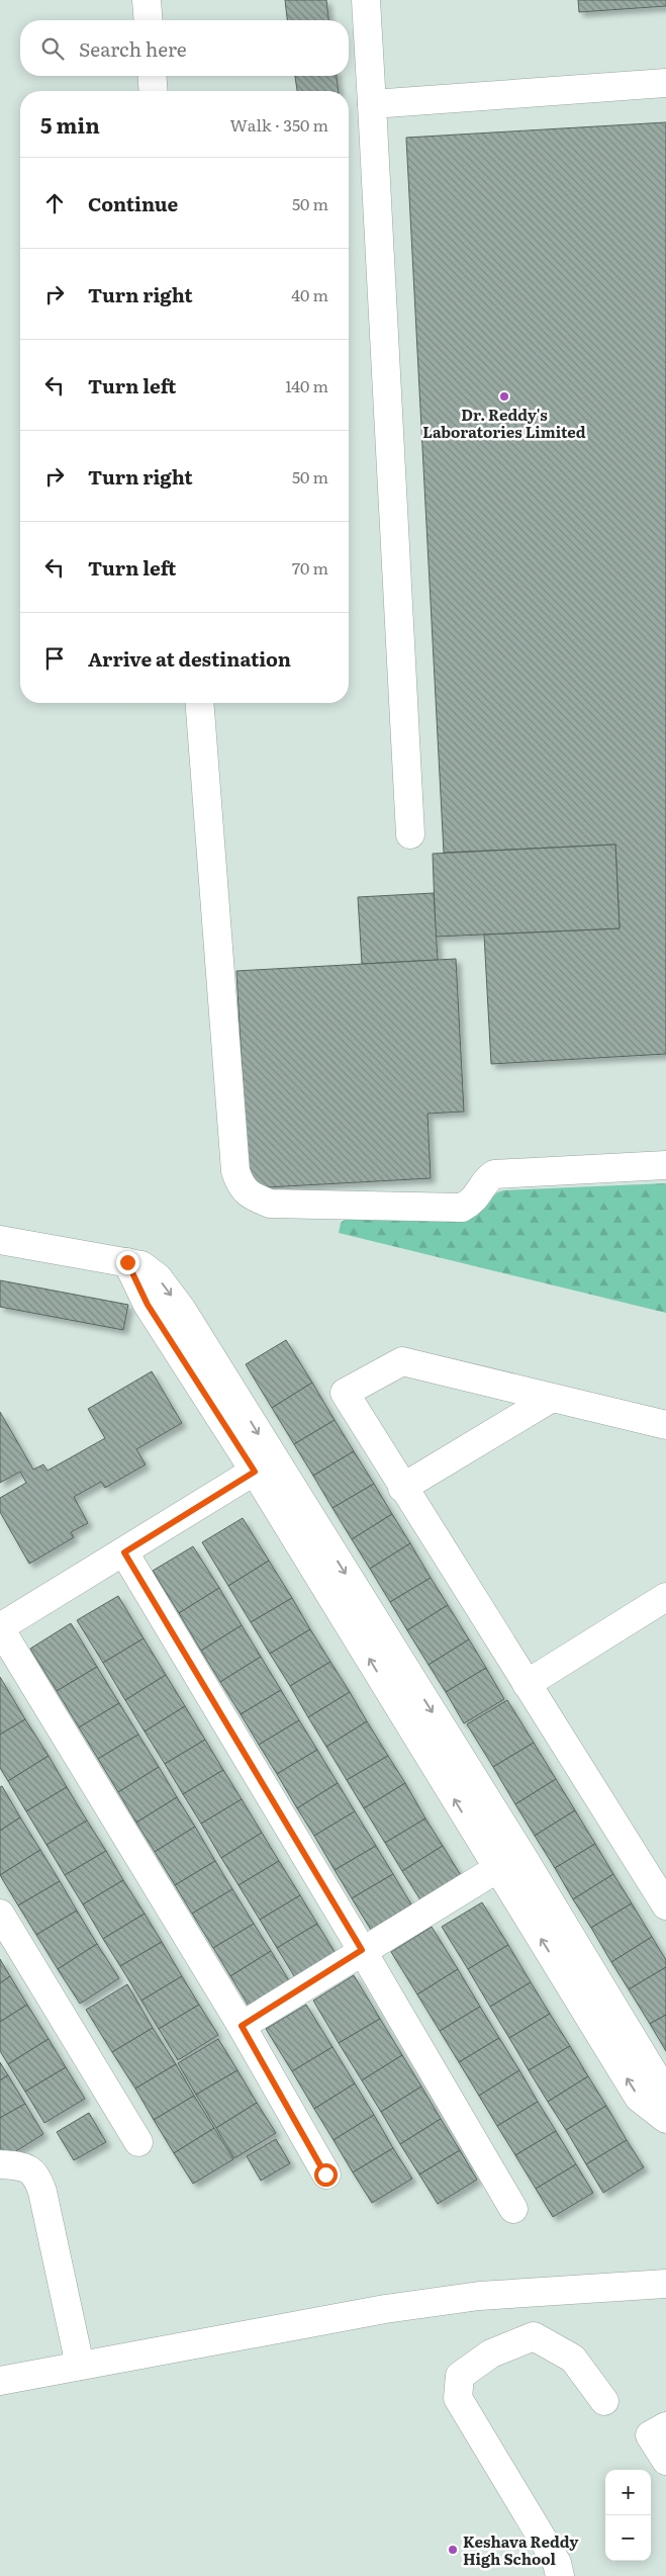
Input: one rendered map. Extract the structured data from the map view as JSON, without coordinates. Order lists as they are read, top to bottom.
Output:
{
  "places": ["Dr. Reddy's Laboratories Limited", "Keshava Reddy High School"],
  "page": {
    "search": "Search here",
    "heading": ["5 min", "Walk · 350 m"],
    "list": [
      ["Continue", "50 m"],
      ["Turn right", "40 m"],
      ["Turn left", "140 m"],
      ["Turn right", "50 m"],
      ["Turn left", "70 m"],
      "Arrive at destination"
    ],
    "map_buttons": ["+", "−"]
  }
}
